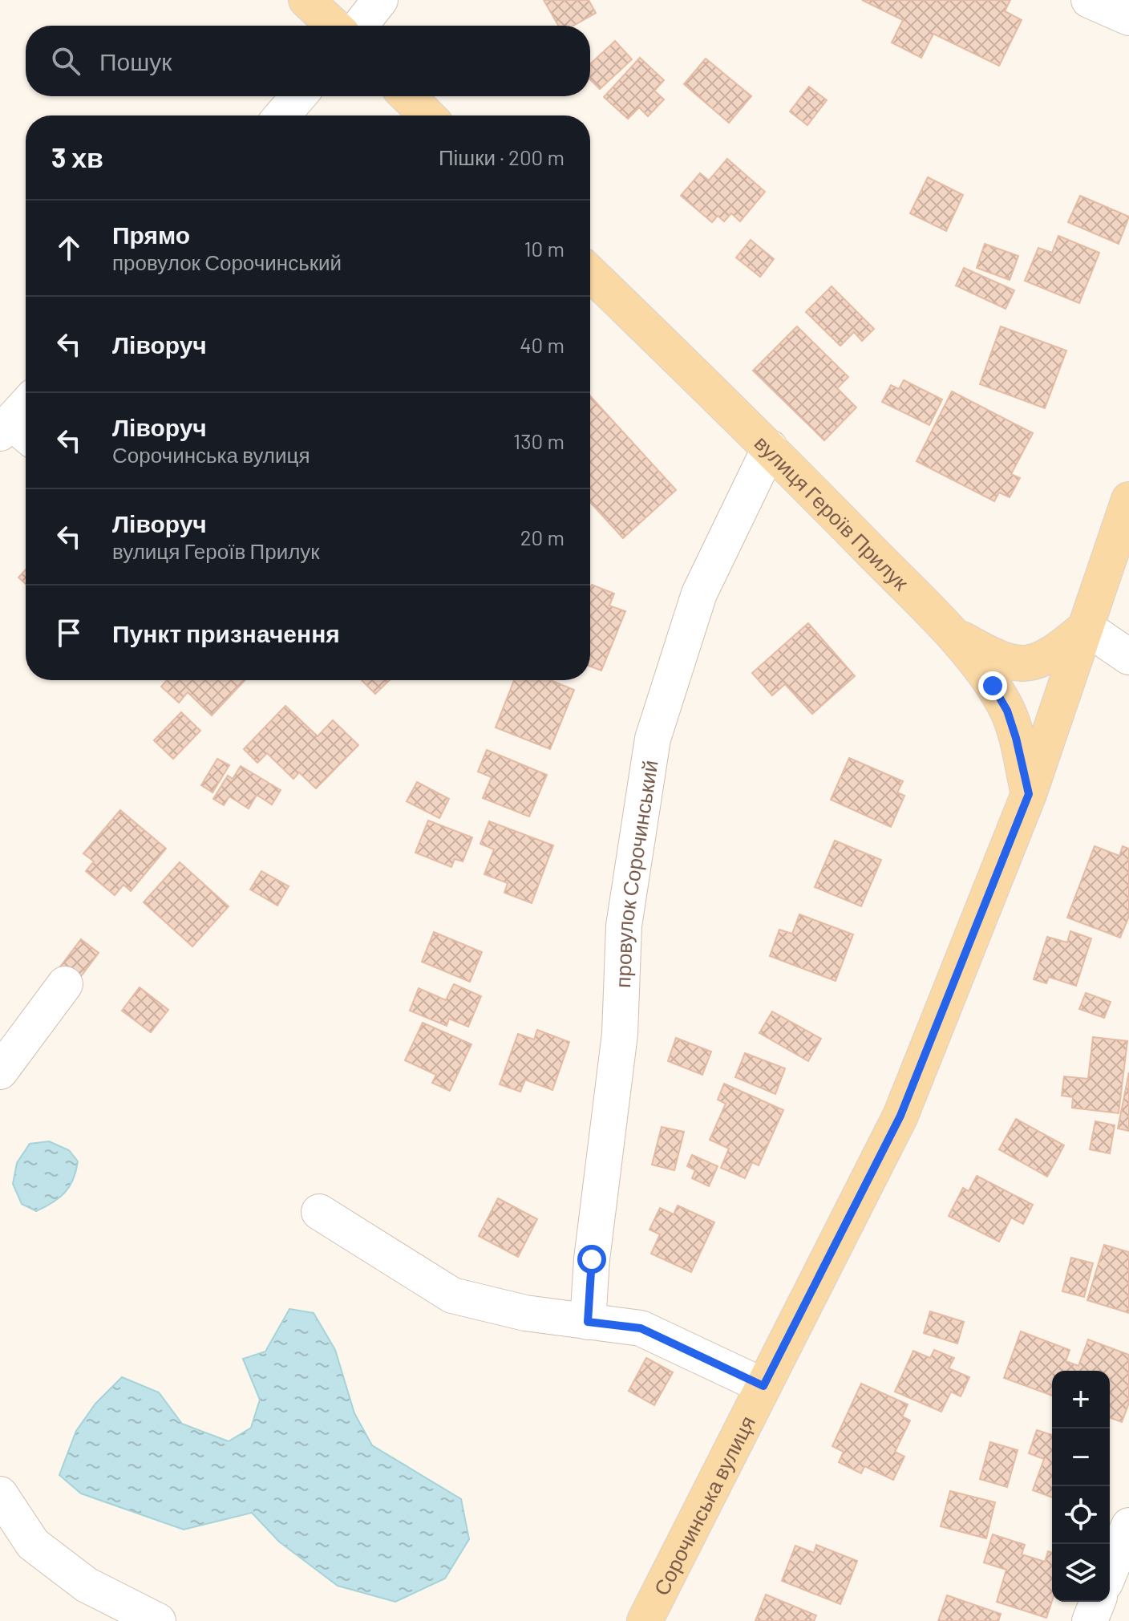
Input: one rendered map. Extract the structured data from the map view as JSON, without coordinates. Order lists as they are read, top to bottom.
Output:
{
  "streets": {
    "main road": ["вулиця Героїв Прилук", "Сорочинська вулиця"],
    "street": ["провулок Сорочинський"]
  },
  "crossings": [
    ["вулиця Героїв Прилук", "провулок Сорочинський"],
    ["вулиця Героїв Прилук", "Сорочинська вулиця"]
  ],
  "page": {
    "search": "Пошук",
    "heading": ["3 хв", "Пішки · 200 m"],
    "list": [
      ["Прямо", "провулок Сорочинський", "10 m"],
      ["Ліворуч", "40 m"],
      ["Ліворуч", "Сорочинська вулиця", "130 m"],
      ["Ліворуч", "вулиця Героїв Прилук", "20 m"],
      "Пункт призначення"
    ],
    "map_buttons": ["+", "−"]
  }
}
